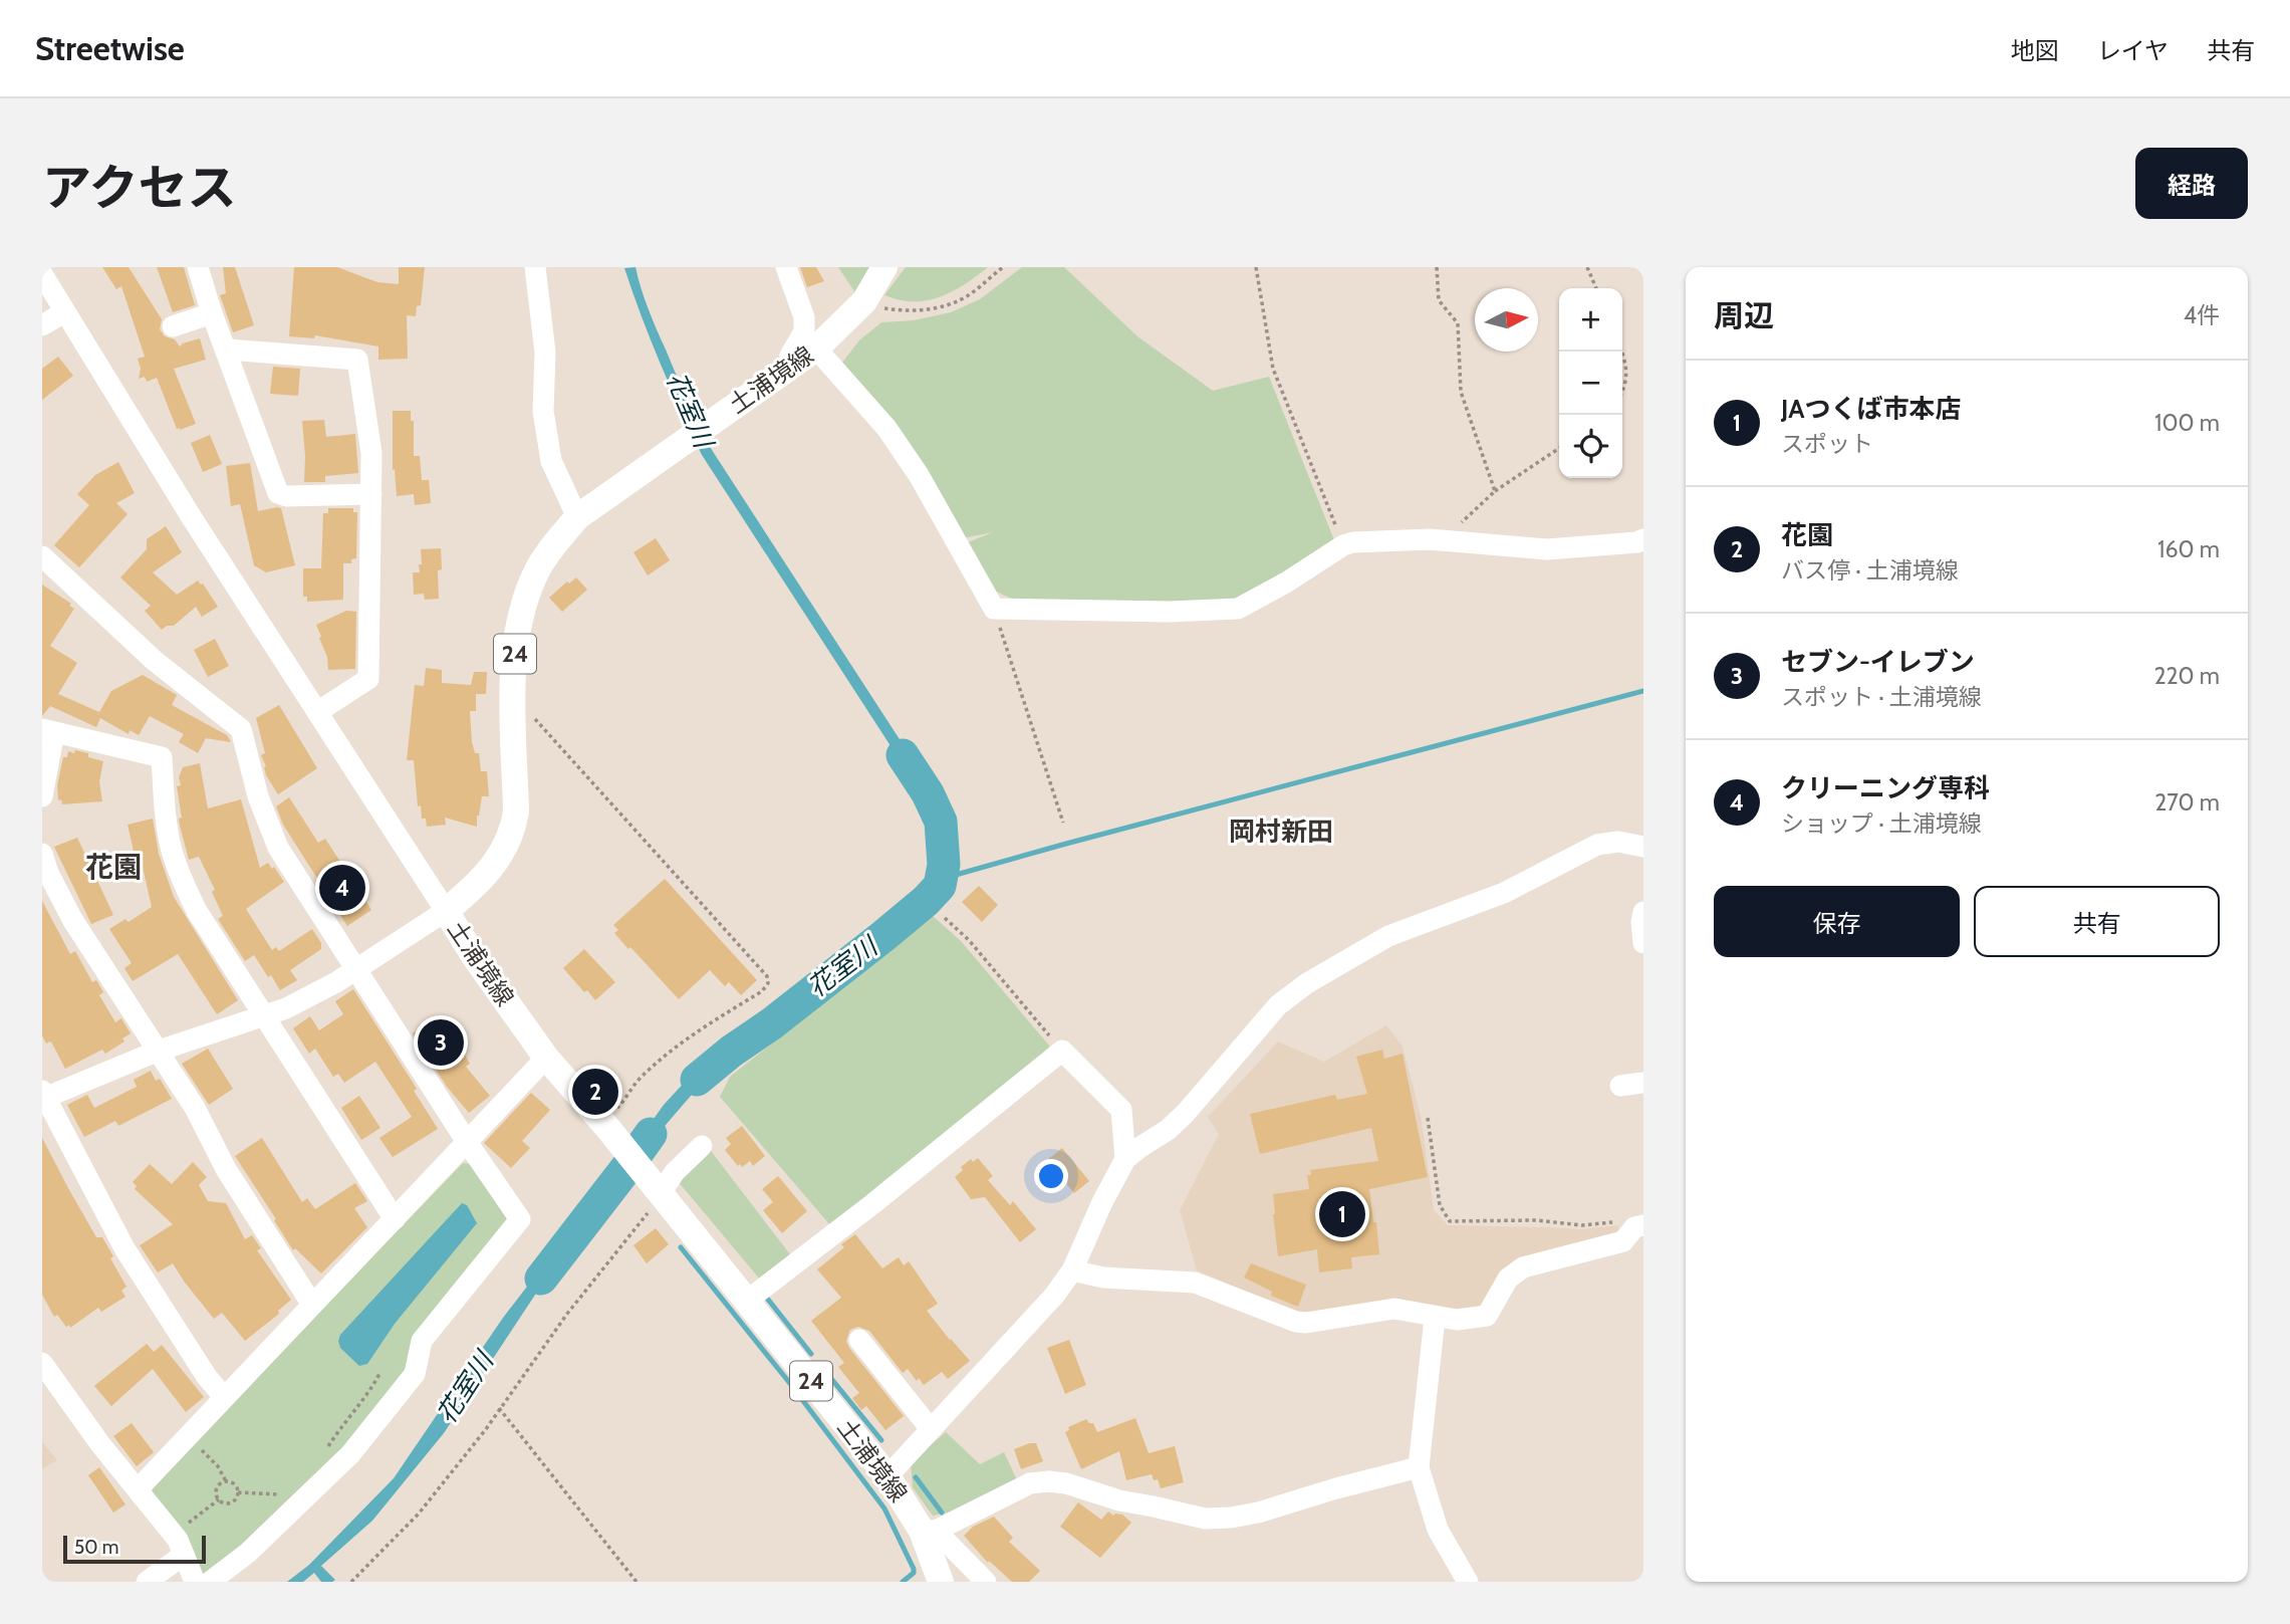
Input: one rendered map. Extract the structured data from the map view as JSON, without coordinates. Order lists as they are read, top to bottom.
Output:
{
  "streets": {
    "main road": ["土浦境線", "24"]
  },
  "districts": ["岡村新田", "花園"],
  "water": ["花室川"],
  "scale_bar": "50 m",
  "north": "right",
  "page": {
    "header": "Streetwise",
    "nav": ["地図", "レイヤ", "共有"],
    "title": "アクセス",
    "buttons": [
      "経路",
      ["保存", "共有"]
    ],
    "heading": ["周辺", "4件"],
    "map_buttons": ["+", "−"],
    "list": [
      {
        "mark": "1",
        "name": "JAつくば市本店",
        "note": "スポット",
        "value": "100 m"
      },
      {
        "mark": "2",
        "name": "花園",
        "note": "バス停 · 土浦境線",
        "value": "160 m"
      },
      {
        "mark": "3",
        "name": "セブン-イレブン",
        "note": "スポット · 土浦境線",
        "value": "220 m"
      },
      {
        "mark": "4",
        "name": "クリーニング専科",
        "note": "ショップ · 土浦境線",
        "value": "270 m"
      }
    ],
    "pins": [
      "4",
      "3",
      "2",
      "1"
    ],
    "scale": "50 m"
  }
}
